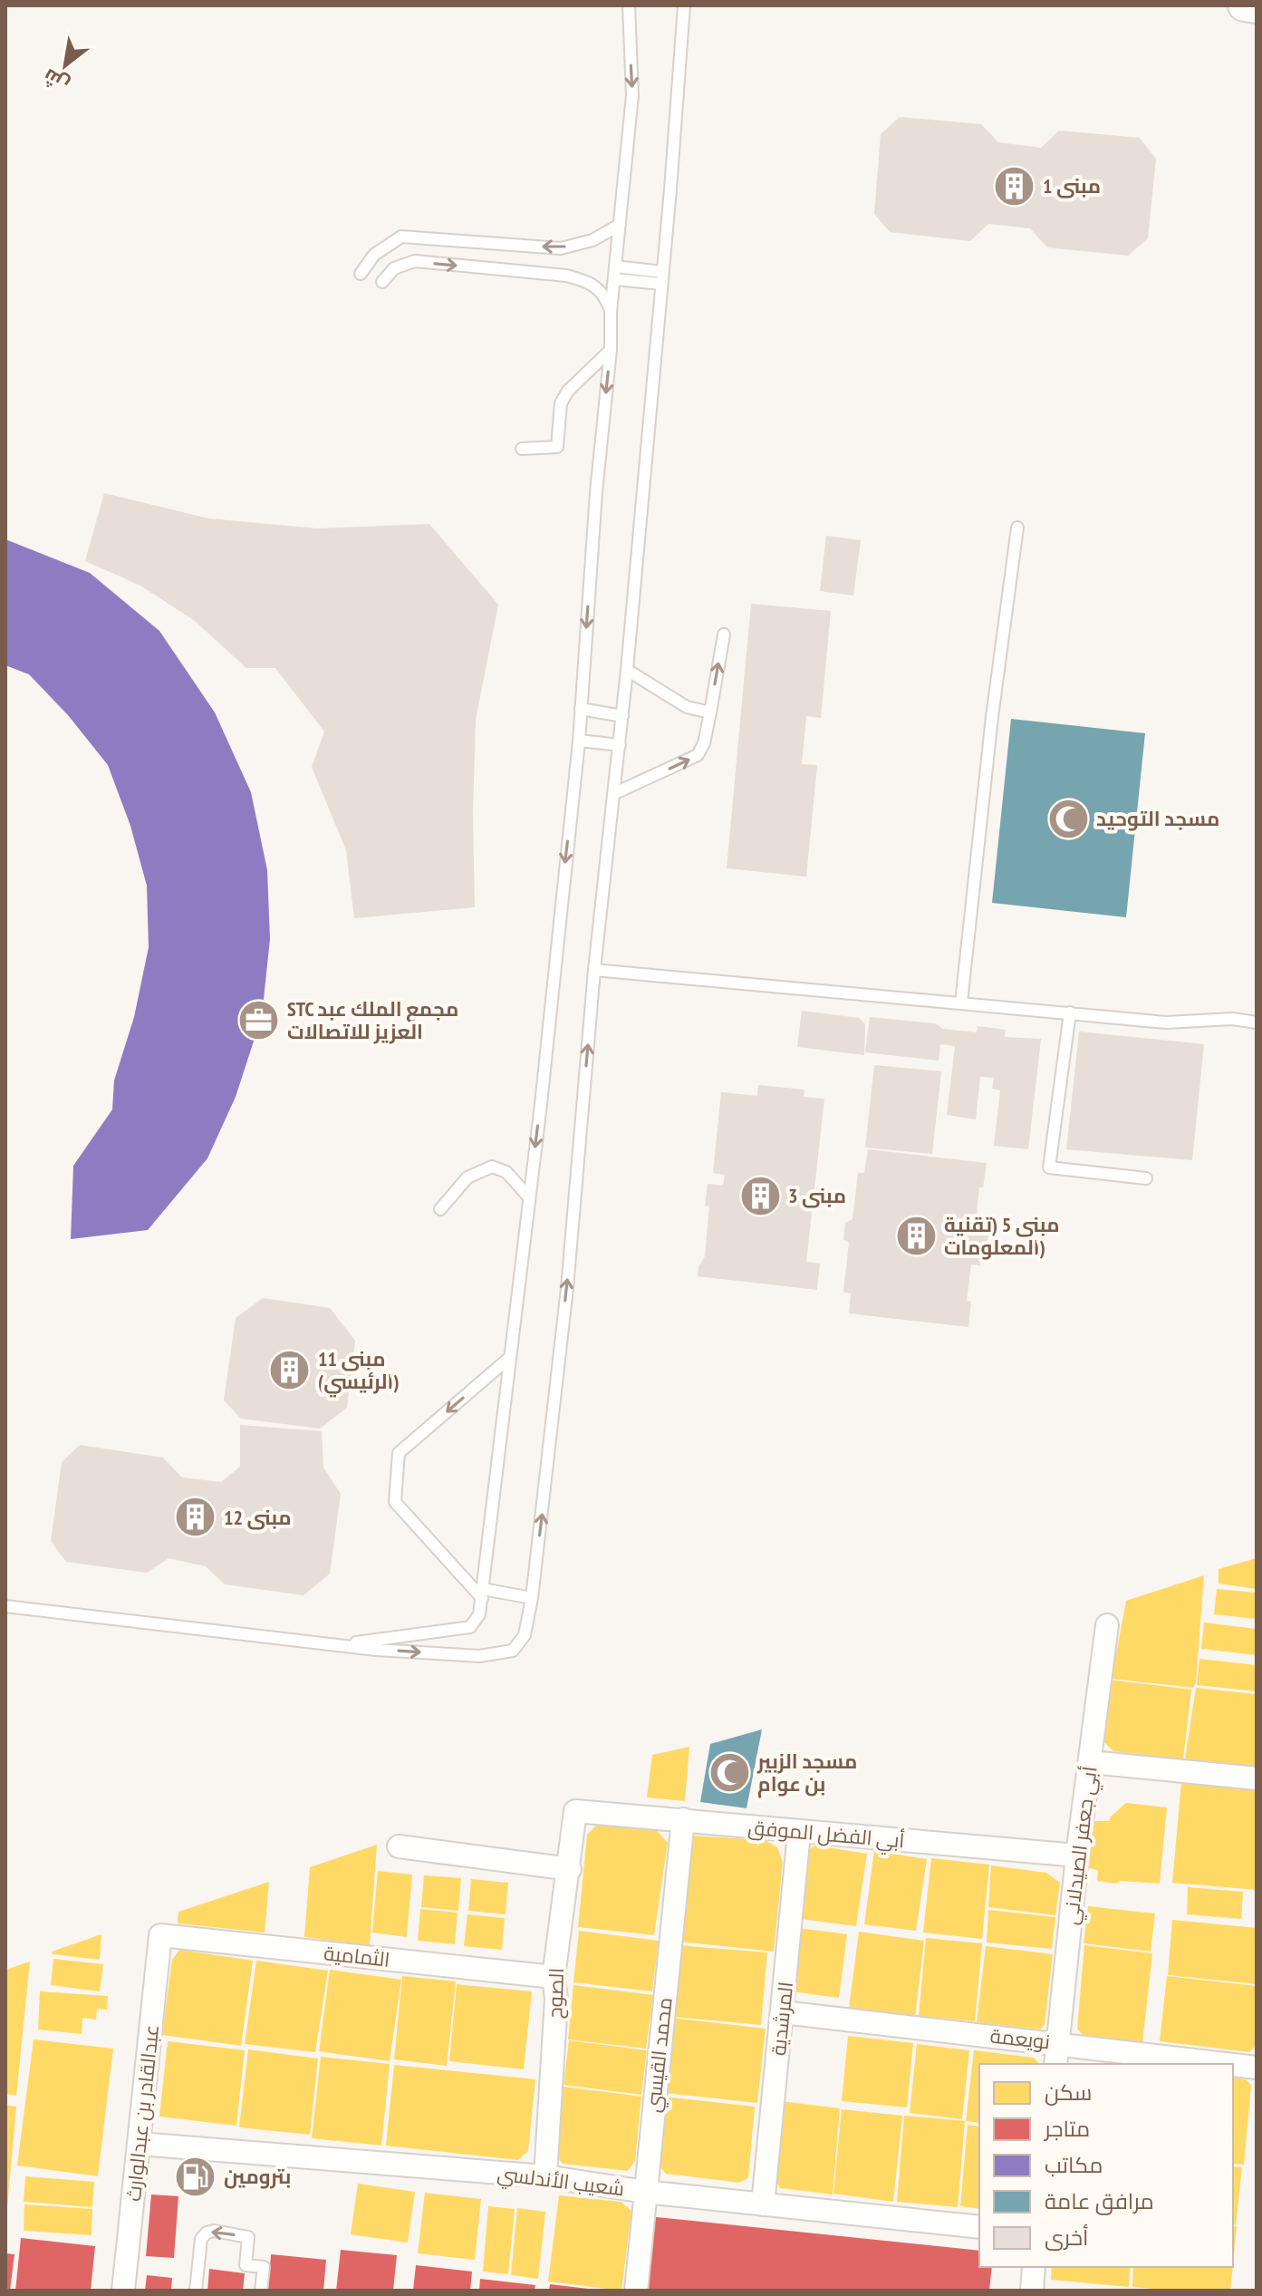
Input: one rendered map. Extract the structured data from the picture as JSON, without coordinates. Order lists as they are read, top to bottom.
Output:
{
  "streets": {
    "street": [
      "أبي الفضل الموفق",
      "أبي جعفر الصيدلاني",
      "الثمامية",
      "الصوح",
      "المرشدية",
      "نويعمة",
      "محمد القيسي",
      "عبدالقادر بن عبدالوارث",
      "شعيب الأندلسي"
    ]
  },
  "crossings": [
    ["أبي الفضل الموفق", "أبي جعفر الصيدلاني"],
    ["أبي الفضل الموفق", "الصوح"],
    ["أبي الفضل الموفق", "المرشدية"],
    ["أبي الفضل الموفق", "محمد القيسي"],
    ["أبي جعفر الصيدلاني", "نويعمة"],
    ["الثمامية", "الصوح"],
    ["الثمامية", "عبدالقادر بن عبدالوارث"],
    ["الصوح", "شعيب الأندلسي"],
    ["المرشدية", "نويعمة"],
    ["المرشدية", "شعيب الأندلسي"],
    ["محمد القيسي", "شعيب الأندلسي"],
    ["عبدالقادر بن عبدالوارث", "شعيب الأندلسي"]
  ],
  "places": {
    "building": [
      "مبنى 1",
      "مبنى 3",
      "مبنى 5 (تقنية المعلومات)",
      "مبنى 11 (الرئيسي)",
      "مبنى 12"
    ],
    "mosque": ["مسجد التوحيد", "مسجد الزبير بن عوام"],
    "office": ["STC مجمع الملك عبد العزيز للاتصالات"],
    "fuel station": ["بترومين"]
  },
  "legend": [
    "سكن",
    "متاجر",
    "مكاتب",
    "مرافق عامة",
    "أخرى"
  ],
  "north": "bottom left"
}
